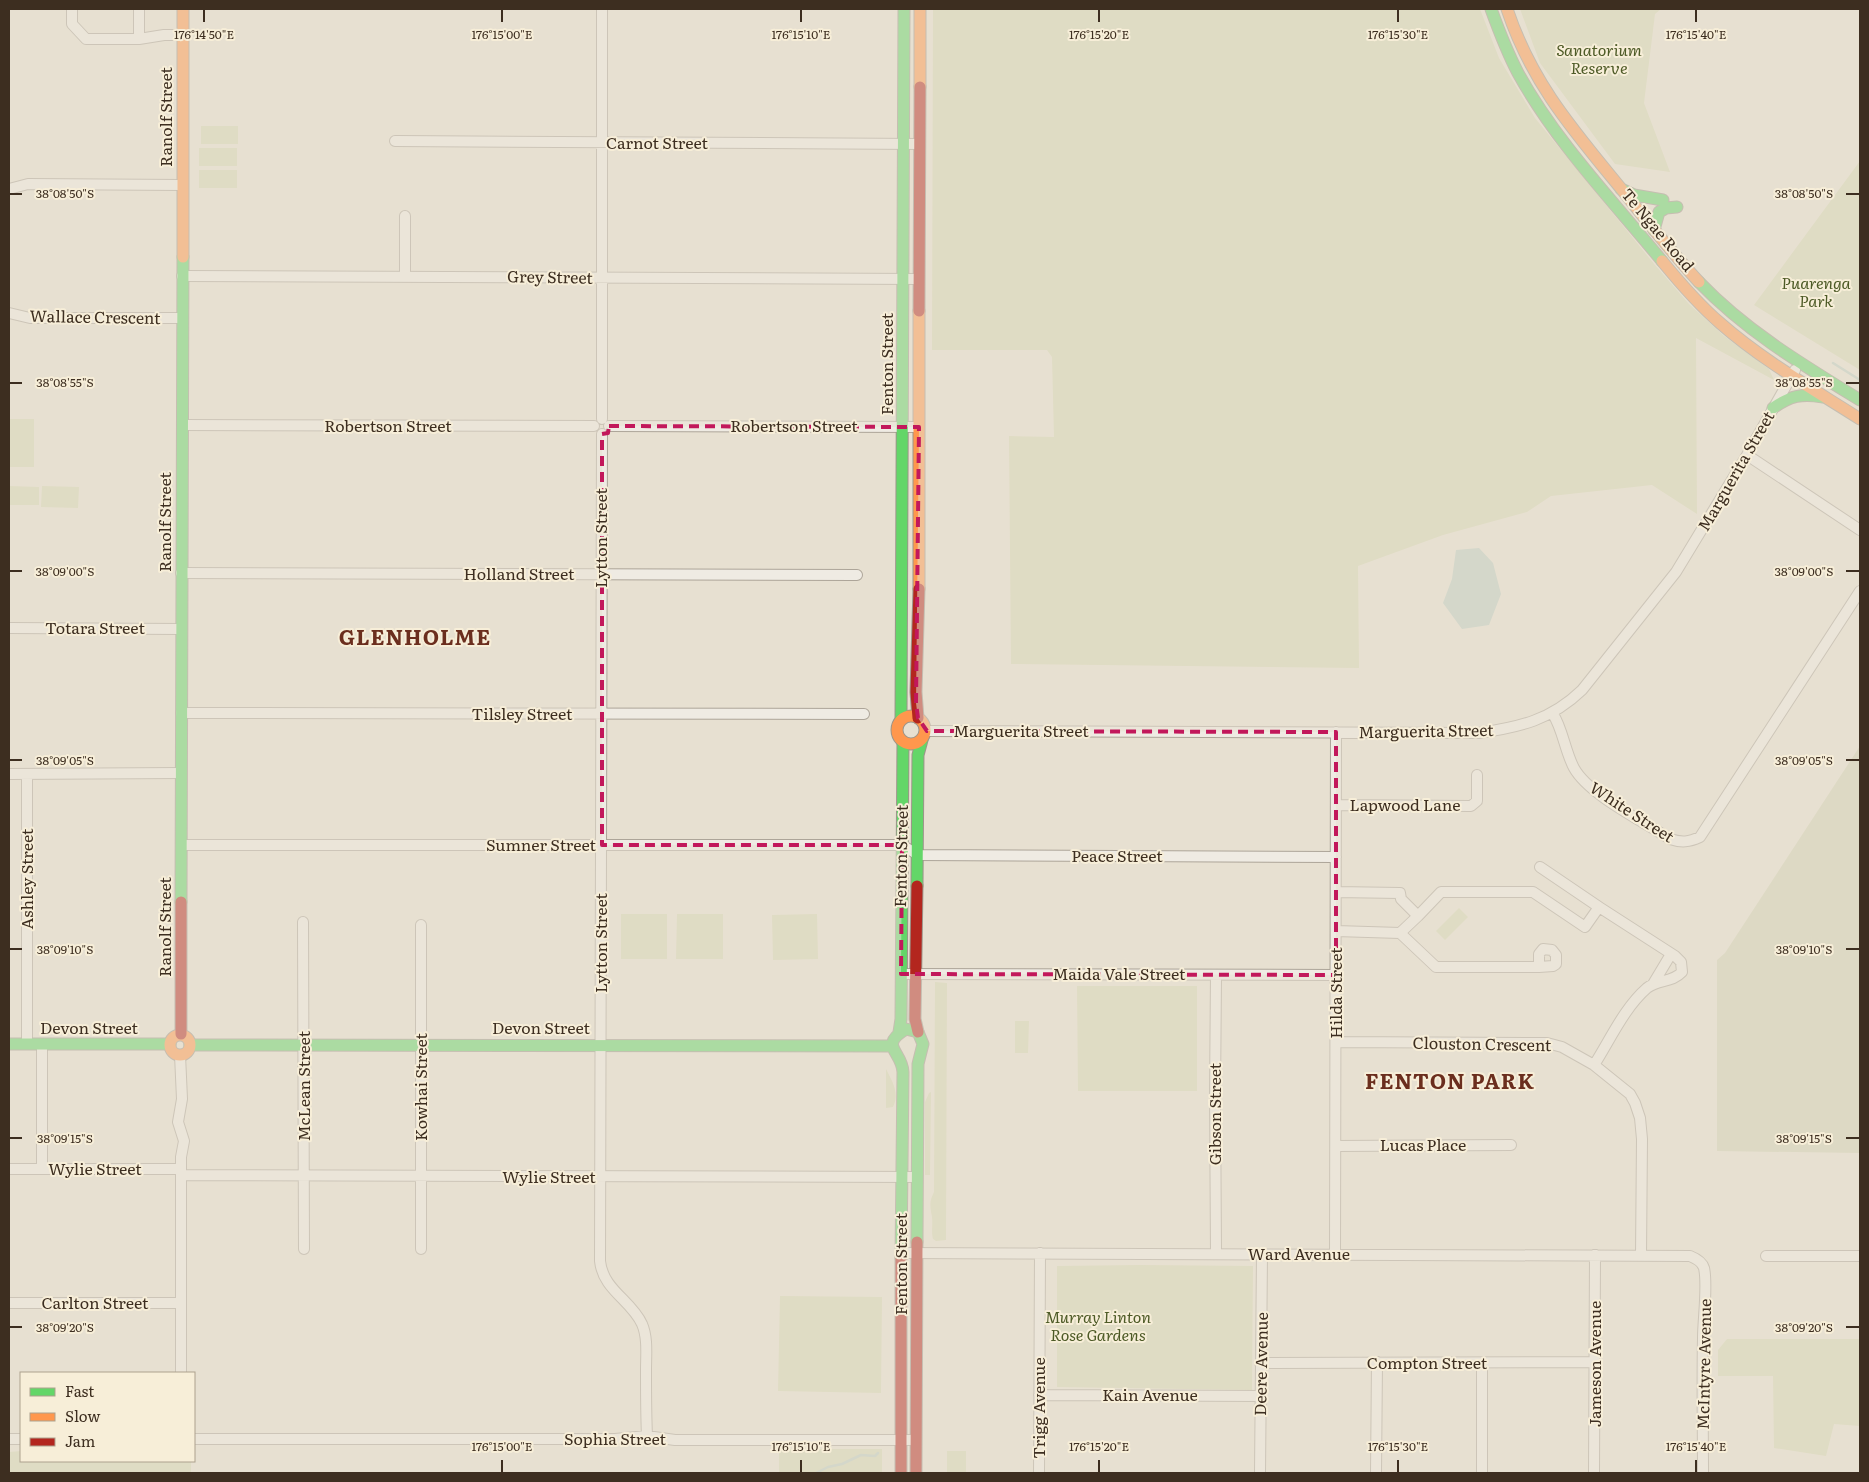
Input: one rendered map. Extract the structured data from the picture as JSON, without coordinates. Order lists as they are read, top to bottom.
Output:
{
  "streets": {
    "main road": [
      "Ranolf Street",
      "Te Ngae Road",
      "Fenton Street",
      "Devon Street"
    ],
    "street": [
      "Carnot Street",
      "Grey Street",
      "Wallace Crescent",
      "Robertson Street",
      "Marguerita Street",
      "Lytton Street",
      "Holland Street",
      "Totara Street",
      "Tilsley Street",
      "Lapwood Lane",
      "White Street",
      "Sumner Street",
      "Peace Street",
      "Ashley Street",
      "Maida Vale Street",
      "Hilda Street",
      "Clouston Crescent",
      "McLean Street",
      "Kowhai Street",
      "Gibson Street",
      "Lucas Place",
      "Wylie Street",
      "Ward Avenue",
      "Carlton Street",
      "Compton Street",
      "Deere Avenue",
      "Jameson Avenue",
      "McIntyre Avenue",
      "Kain Avenue",
      "Trigg Avenue",
      "Sophia Street"
    ]
  },
  "crossings": [
    ["Ranolf Street", "Grey Street"],
    ["Ranolf Street", "Wallace Crescent"],
    ["Ranolf Street", "Robertson Street"],
    ["Ranolf Street", "Holland Street"],
    ["Ranolf Street", "Totara Street"],
    ["Ranolf Street", "Tilsley Street"],
    ["Ranolf Street", "Sumner Street"],
    ["Ranolf Street", "Devon Street"],
    ["Carnot Street", "Fenton Street"],
    ["Carnot Street", "Lytton Street"],
    ["Te Ngae Road", "Marguerita Street"],
    ["Grey Street", "Fenton Street"],
    ["Grey Street", "Lytton Street"],
    ["Fenton Street", "Robertson Street"],
    ["Fenton Street", "Marguerita Street"],
    ["Fenton Street", "Sumner Street"],
    ["Fenton Street", "Peace Street"],
    ["Fenton Street", "Maida Vale Street"],
    ["Fenton Street", "Devon Street"],
    ["Fenton Street", "Wylie Street"],
    ["Fenton Street", "Ward Avenue"],
    ["Fenton Street", "Sophia Street"],
    ["Robertson Street", "Lytton Street"],
    ["Marguerita Street", "White Street"],
    ["Marguerita Street", "Hilda Street"],
    ["Lytton Street", "Holland Street"],
    ["Lytton Street", "Tilsley Street"],
    ["Lytton Street", "Sumner Street"],
    ["Lytton Street", "Devon Street"],
    ["Lytton Street", "Wylie Street"],
    ["Lytton Street", "Sophia Street"],
    ["Lapwood Lane", "Hilda Street"],
    ["Peace Street", "Hilda Street"],
    ["Ashley Street", "Devon Street"],
    ["Maida Vale Street", "Hilda Street"],
    ["Maida Vale Street", "Gibson Street"],
    ["Hilda Street", "Clouston Crescent"],
    ["Hilda Street", "Lucas Place"],
    ["Hilda Street", "Ward Avenue"],
    ["Devon Street", "McLean Street"],
    ["Devon Street", "Kowhai Street"],
    ["Clouston Crescent", "Ward Avenue"],
    ["McLean Street", "Wylie Street"],
    ["Kowhai Street", "Wylie Street"],
    ["Gibson Street", "Ward Avenue"],
    ["Ward Avenue", "Deere Avenue"],
    ["Ward Avenue", "Jameson Avenue"],
    ["Ward Avenue", "McIntyre Avenue"],
    ["Ward Avenue", "Trigg Avenue"],
    ["Compton Street", "Deere Avenue"],
    ["Compton Street", "Jameson Avenue"],
    ["Deere Avenue", "Kain Avenue"],
    ["Kain Avenue", "Trigg Avenue"]
  ],
  "districts": ["GLENHOLME", "FENTON PARK"],
  "parks": ["Sanatorium Reserve", "Puarenga Park", "Murray Linton Rose Gardens"],
  "legend": ["Fast", "Slow", "Jam"],
  "coordinates": [
    "176°14'50\"E",
    "176°15'00\"E",
    "176°15'10\"E",
    "176°15'20\"E",
    "176°15'30\"E",
    "176°15'40\"E",
    "38°08'50\"S",
    "38°08'55\"S",
    "38°09'00\"S",
    "38°09'05\"S",
    "38°09'10\"S",
    "38°09'15\"S",
    "38°09'20\"S"
  ]
}
